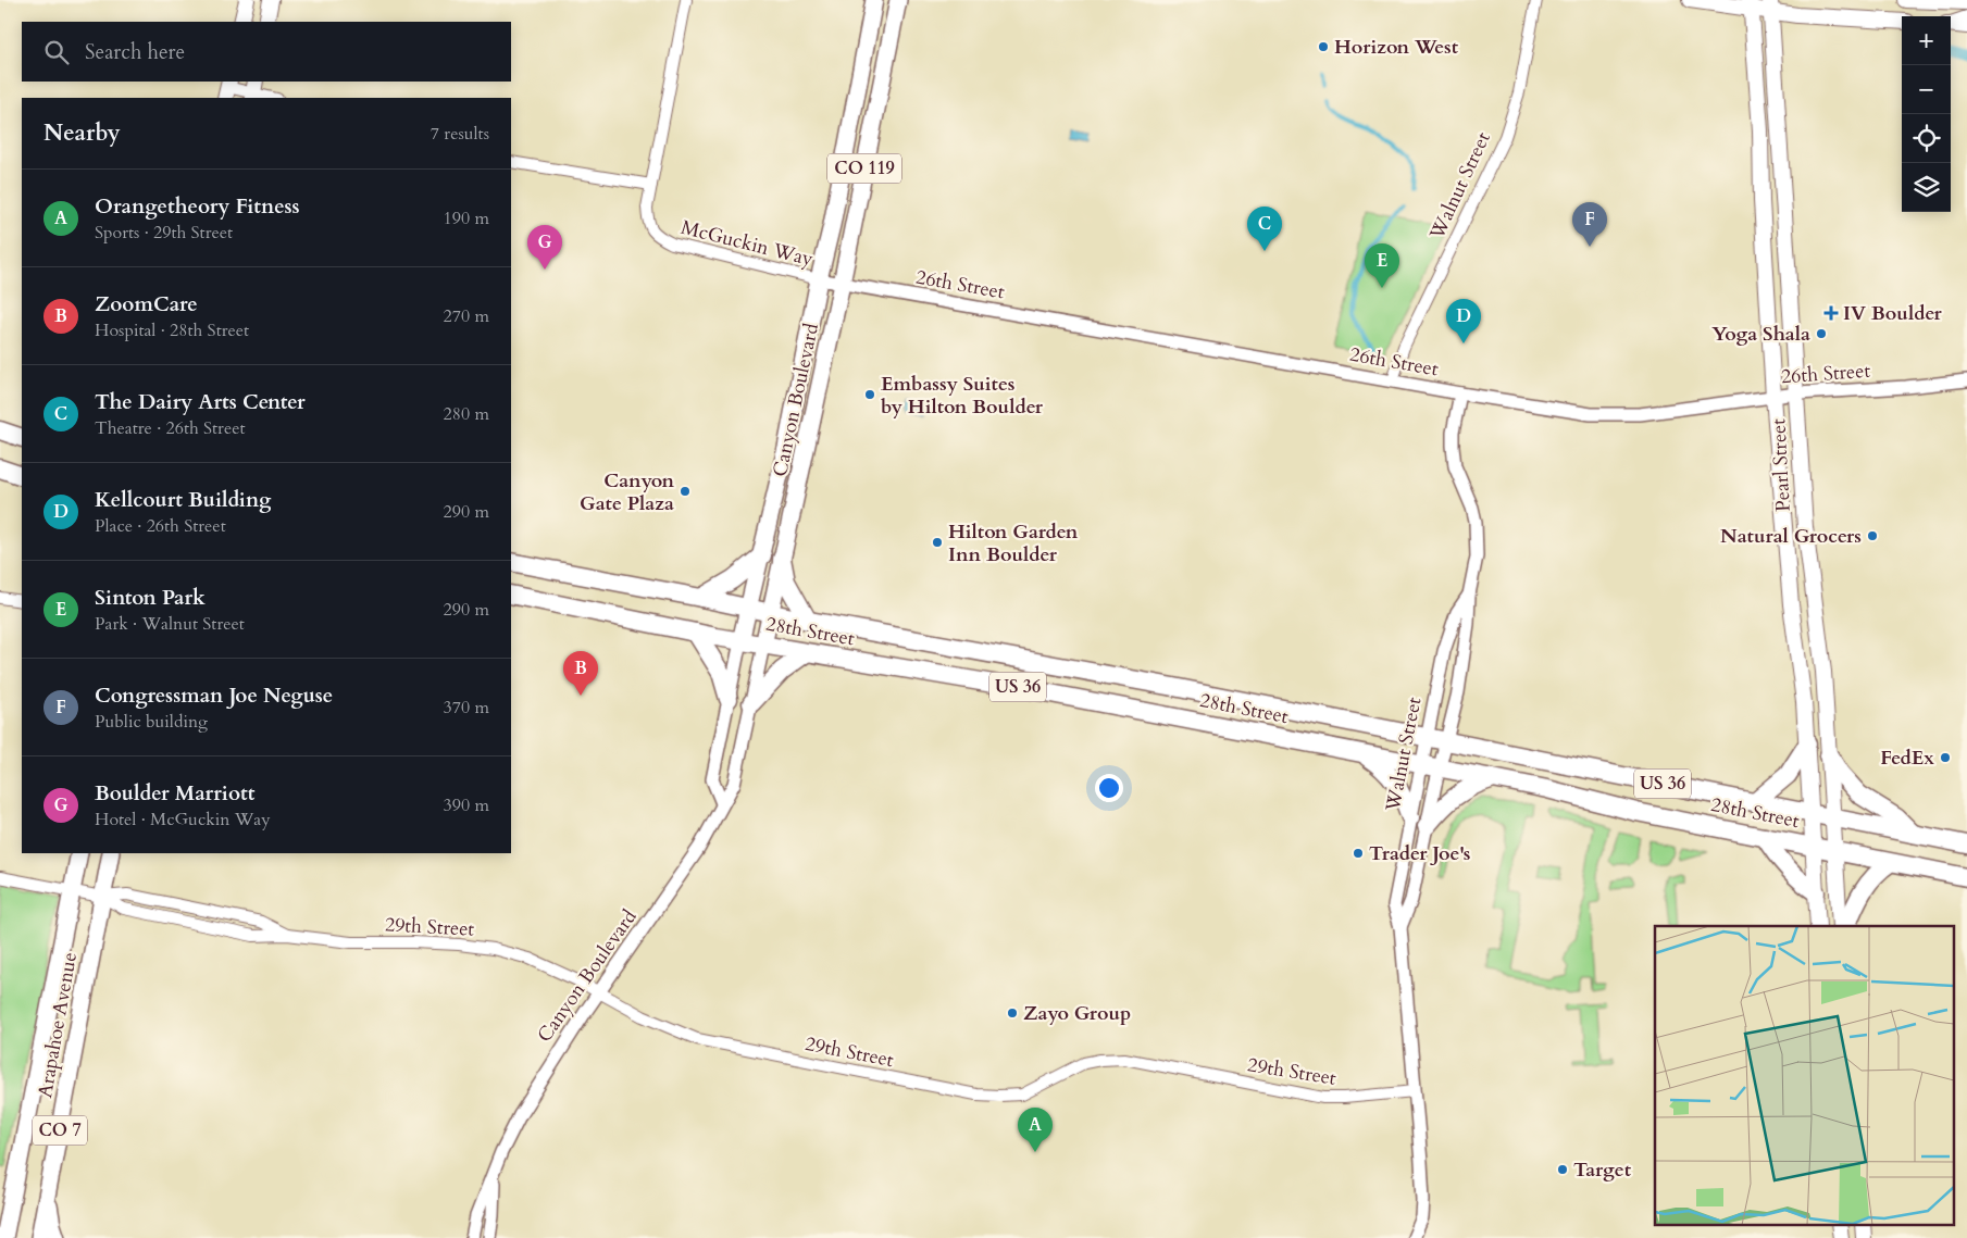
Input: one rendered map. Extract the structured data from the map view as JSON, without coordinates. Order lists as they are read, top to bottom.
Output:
{
  "streets": {
    "highway": ["CO 119", "28th Street", "US 36"],
    "main road": [
      "Canyon Boulevard",
      "Pearl Street",
      "Arapahoe Avenue",
      "CO 7"
    ],
    "street": [
      "Walnut Street",
      "McGuckin Way",
      "26th Street",
      "29th Street"
    ]
  },
  "crossings": [
    ["CO 119", "Canyon Boulevard"],
    ["CO 119", "28th Street"],
    ["Walnut Street", "26th Street"],
    ["Walnut Street", "28th Street"],
    ["Walnut Street", "29th Street"],
    ["McGuckin Way", "26th Street"],
    ["McGuckin Way", "Canyon Boulevard"],
    ["26th Street", "Canyon Boulevard"],
    ["26th Street", "Pearl Street"],
    ["Canyon Boulevard", "28th Street"],
    ["Canyon Boulevard", "29th Street"],
    ["Pearl Street", "28th Street"],
    ["29th Street", "Arapahoe Avenue"]
  ],
  "places": {
    "other": [
      "Horizon West",
      "Yoga Shala",
      "Embassy Suites by Hilton Boulder",
      "Canyon Gate Plaza",
      "Natural Grocers",
      "Hilton Garden Inn Boulder",
      "FedEx",
      "Trader Joe's",
      "Zayo Group",
      "Target"
    ],
    "health": ["IV Boulder"]
  },
  "page": {
    "map_buttons": ["+", "−"],
    "search": "Search here",
    "heading": ["Nearby", "7 results"],
    "list": [
      {
        "mark": "A",
        "name": "Orangetheory Fitness",
        "note": "Sports · 29th Street",
        "value": "190 m"
      },
      {
        "mark": "B",
        "name": "ZoomCare",
        "note": "Hospital · 28th Street",
        "value": "270 m"
      },
      {
        "mark": "C",
        "name": "The Dairy Arts Center",
        "note": "Theatre · 26th Street",
        "value": "280 m"
      },
      {
        "mark": "D",
        "name": "Kellcourt Building",
        "note": "Place · 26th Street",
        "value": "290 m"
      },
      {
        "mark": "E",
        "name": "Sinton Park",
        "note": "Park · Walnut Street",
        "value": "290 m"
      },
      {
        "mark": "F",
        "name": "Congressman Joe Neguse",
        "note": "Public building",
        "value": "370 m"
      },
      {
        "mark": "G",
        "name": "Boulder Marriott",
        "note": "Hotel · McGuckin Way",
        "value": "390 m"
      }
    ],
    "pins": [
      "F",
      "C",
      "G",
      "E",
      "D",
      "B",
      "A"
    ]
  }
}
